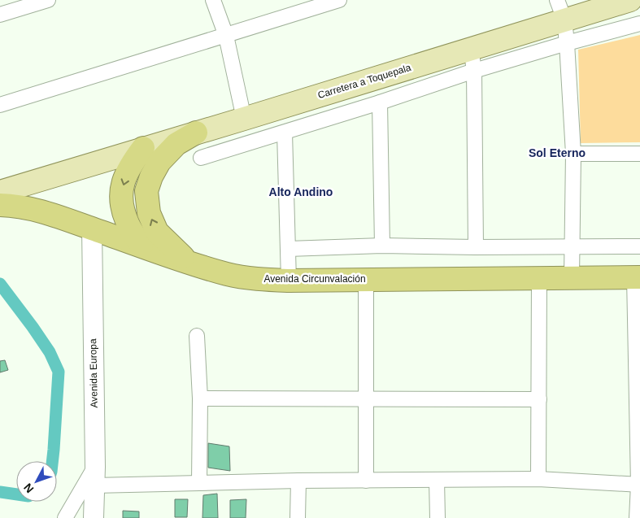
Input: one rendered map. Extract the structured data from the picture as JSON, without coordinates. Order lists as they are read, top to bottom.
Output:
{
  "streets": {
    "highway": ["Avenida Circunvalación"],
    "main road": ["Carretera a Toquepala", "Avenida Europa"]
  },
  "crossings": [
    ["Avenida Circunvalación", "Avenida Europa"]
  ],
  "districts": ["Sol Eterno", "Alto Andino"],
  "north": "bottom left"
}
